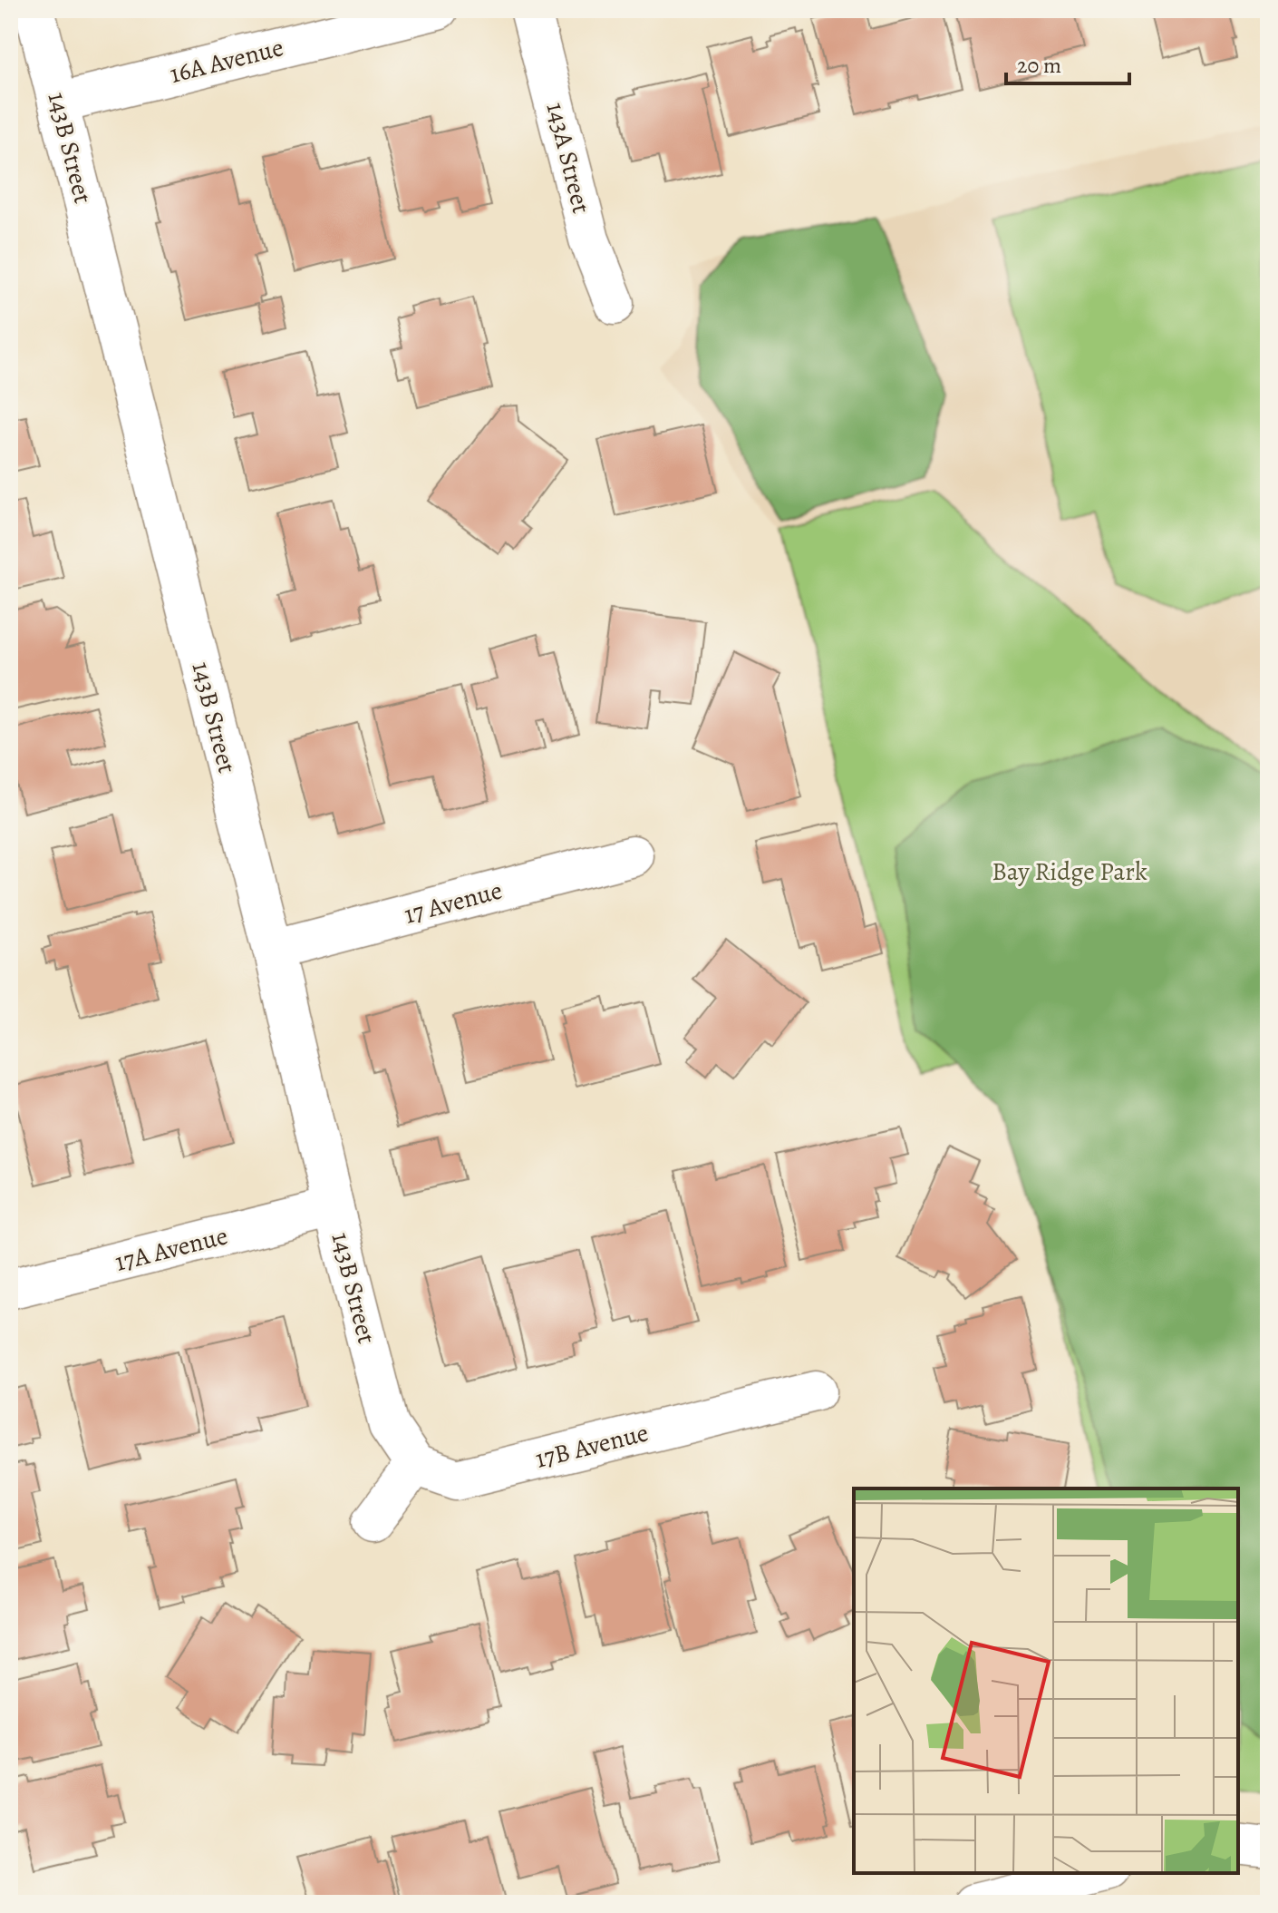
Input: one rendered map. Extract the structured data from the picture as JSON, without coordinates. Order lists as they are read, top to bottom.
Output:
{
  "streets": {
    "street": [
      "16A Avenue",
      "143B Street",
      "143A Street",
      "17 Avenue",
      "17A Avenue",
      "17B Avenue"
    ]
  },
  "crossings": [
    ["16A Avenue", "143B Street"],
    ["143B Street", "17 Avenue"],
    ["143B Street", "17A Avenue"],
    ["143B Street", "17B Avenue"]
  ],
  "parks": ["Bay Ridge Park"],
  "scale_bar": "20 m"
}
